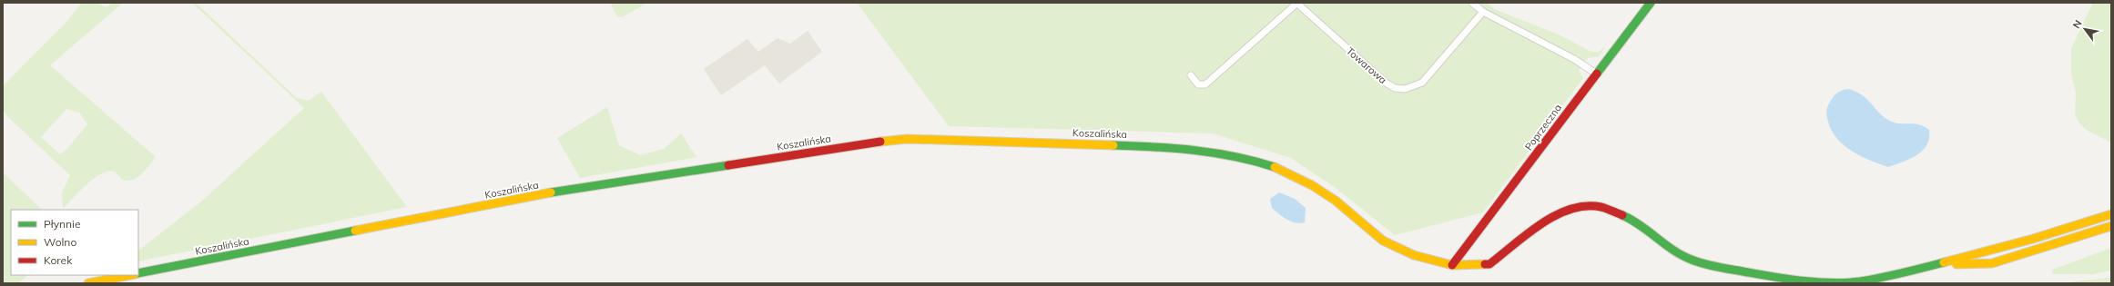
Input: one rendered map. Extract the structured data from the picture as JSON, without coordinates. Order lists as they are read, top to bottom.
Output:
{
  "streets": {
    "main road": ["Poprzeczna", "Koszalińska"],
    "street": ["Towarowa"]
  },
  "crossings": [
    ["Poprzeczna", "Koszalińska"]
  ],
  "legend": ["Płynnie", "Wolno", "Korek"],
  "north": "top left"
}
